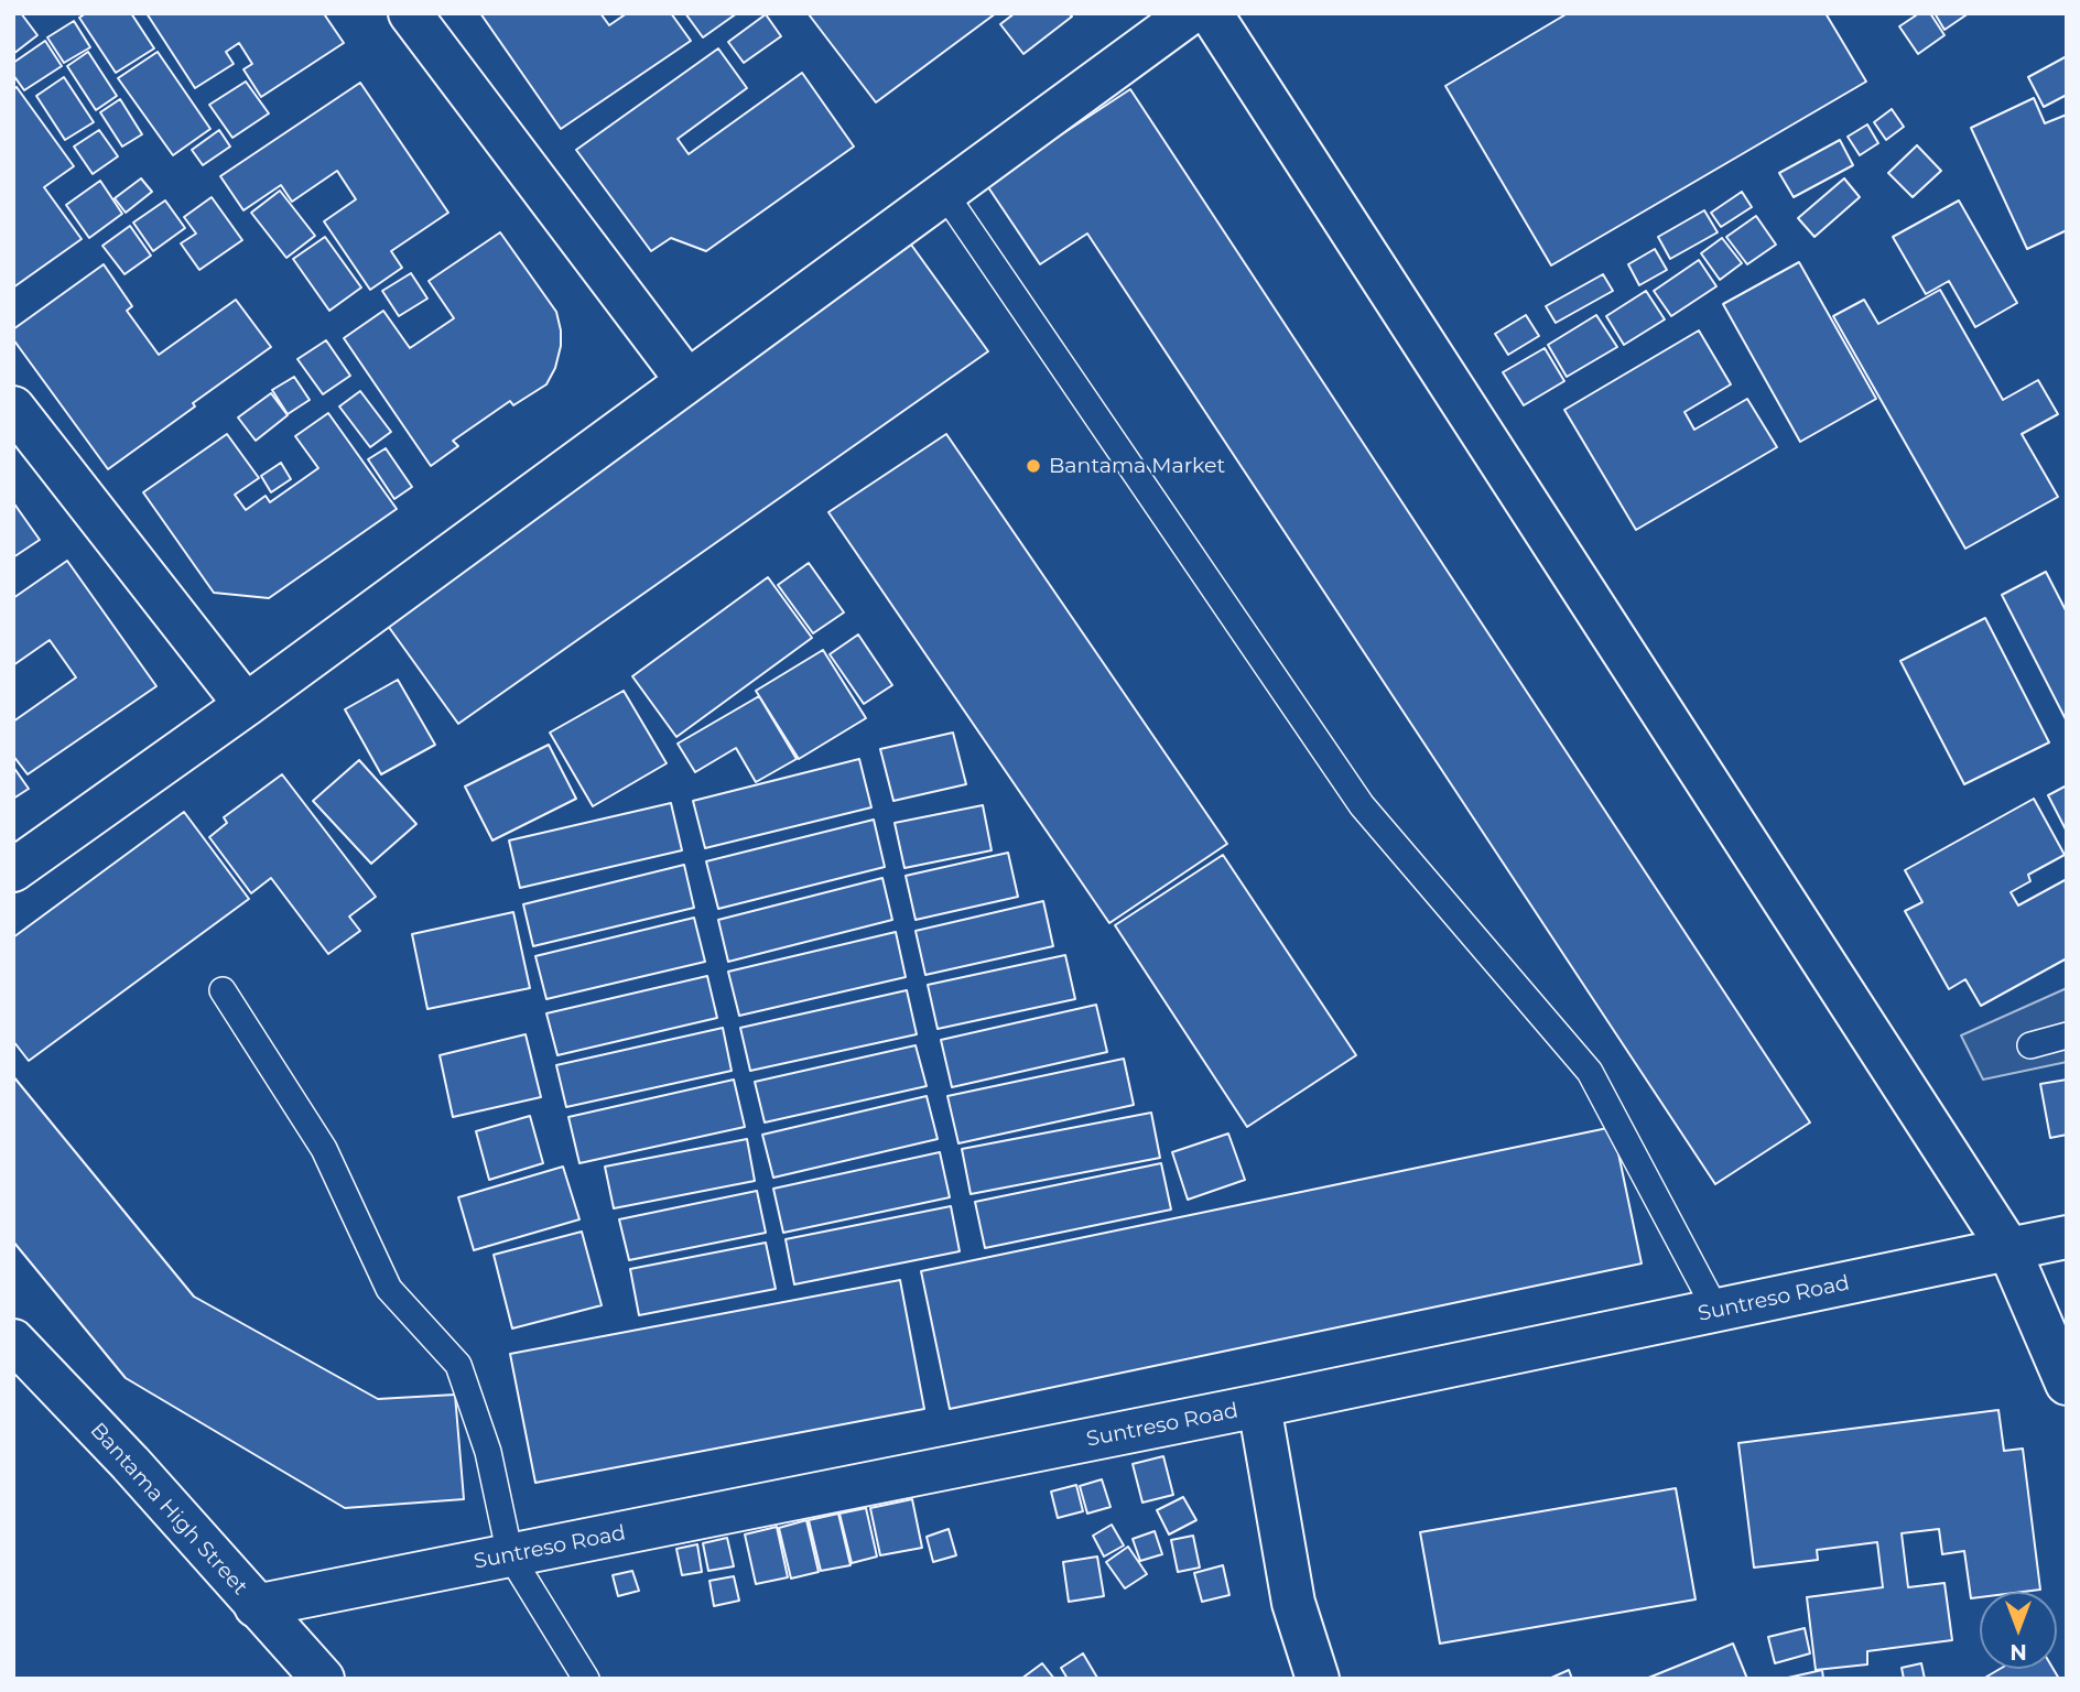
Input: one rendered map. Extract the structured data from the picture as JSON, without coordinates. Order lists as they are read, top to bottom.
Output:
{
  "streets": {
    "street": ["Suntreso Road", "Bantama High Street"]
  },
  "crossings": [
    ["Suntreso Road", "Bantama High Street"]
  ],
  "places": ["Bantama Market"],
  "north": "bottom"
}
